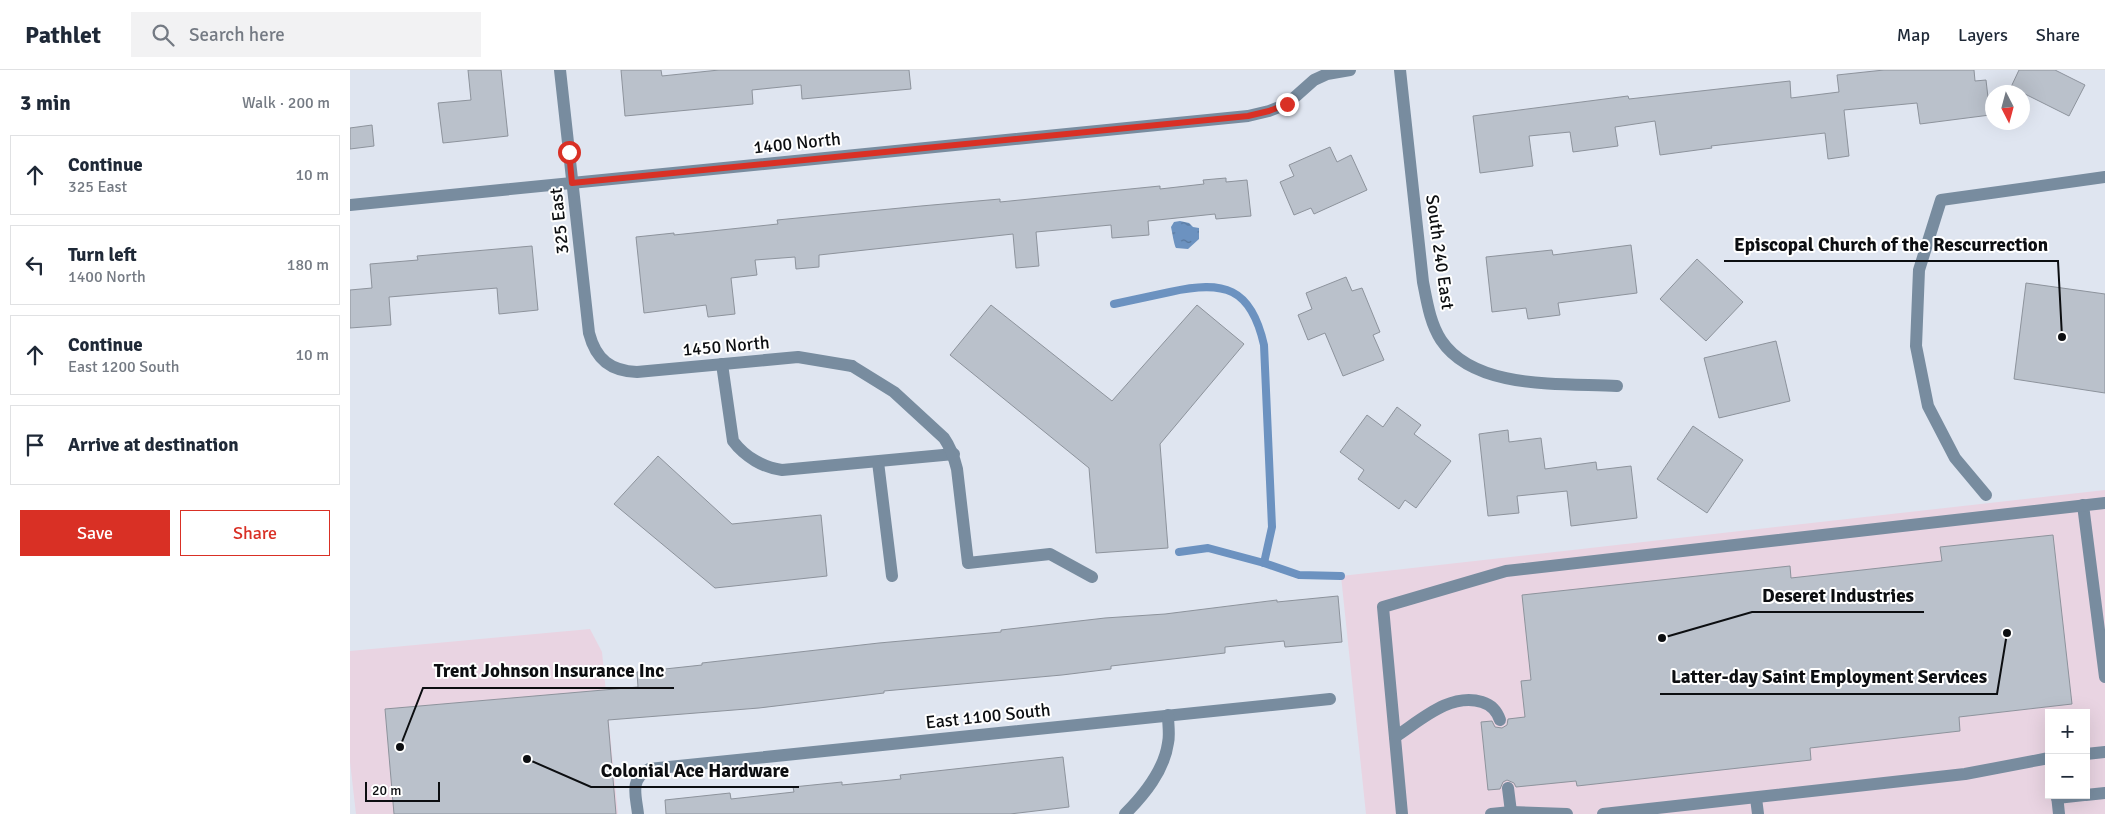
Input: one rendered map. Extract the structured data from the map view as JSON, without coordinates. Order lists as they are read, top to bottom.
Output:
{
  "streets": {
    "street": [
      "1400 North",
      "325 East",
      "South 240 East",
      "1450 North",
      "East 1100 South"
    ]
  },
  "crossings": [
    ["1400 North", "325 East"],
    ["325 East", "1450 North"]
  ],
  "places": [
    "Episcopal Church of the Rescurrection",
    "Latter-day Saint Employment Services",
    "Deseret Industries",
    "Trent Johnson Insurance Inc",
    "Colonial Ace Hardware"
  ],
  "scale_bar": "20 m",
  "north": "bottom",
  "page": {
    "header": "Pathlet",
    "search": "Search here",
    "nav": ["Map", "Layers", "Share"],
    "heading": ["3 min", "Walk · 200 m"],
    "list": [
      ["Continue", "325 East", "10 m"],
      ["Turn left", "1400 North", "180 m"],
      ["Continue", "East 1200 South", "10 m"],
      "Arrive at destination"
    ],
    "buttons": ["Save", "Share"],
    "map_buttons": ["+", "−"],
    "scale": "20 m"
  }
}
